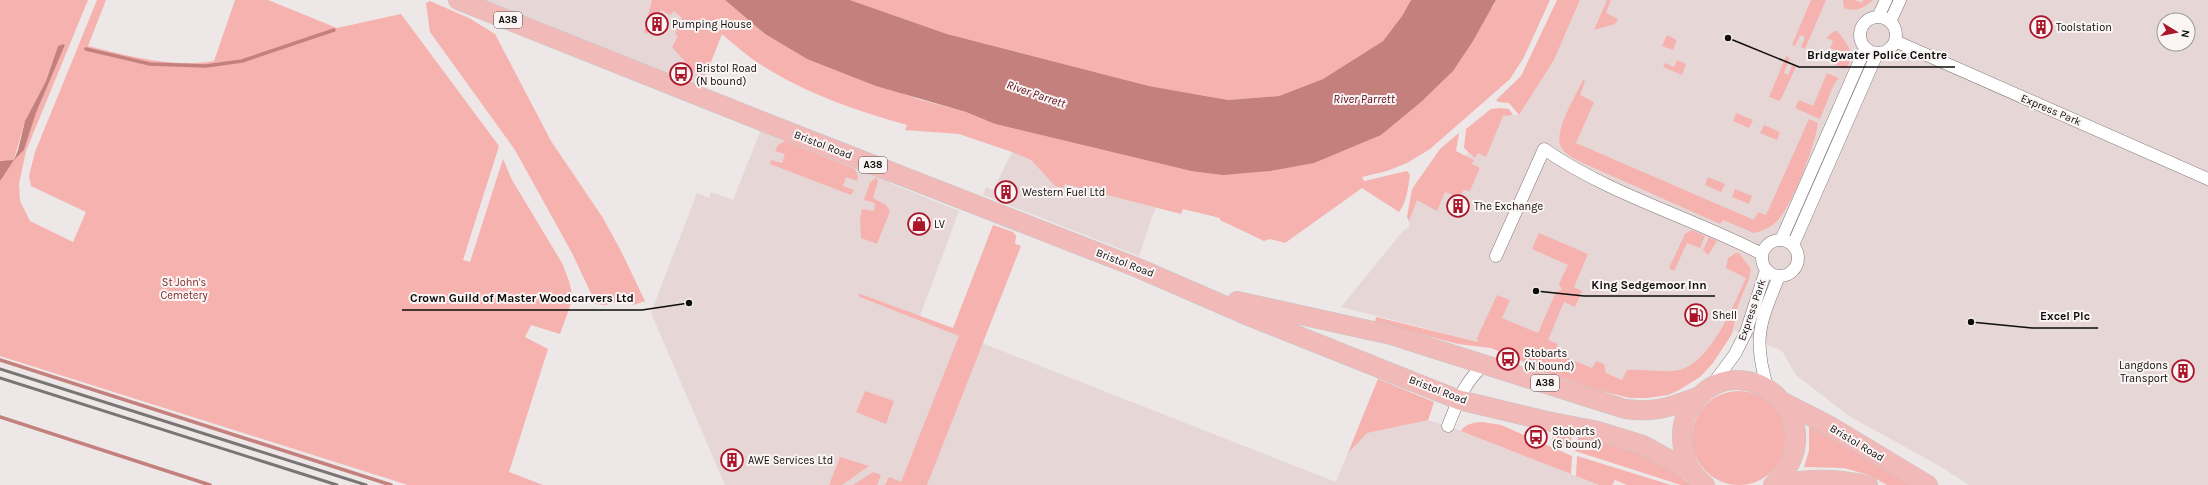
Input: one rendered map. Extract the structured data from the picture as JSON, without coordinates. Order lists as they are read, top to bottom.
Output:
{
  "streets": {
    "main road": ["A38", "Bristol Road"],
    "street": ["Express Park"]
  },
  "crossings": [
    ["Express Park", "Bristol Road"]
  ],
  "water": ["River Parrett"],
  "parks": ["St John's Cemetery"],
  "places": {
    "building": [
      "Pumping House",
      "Toolstation",
      "Western Fuel Ltd",
      "The Exchange",
      "Langdons Transport",
      "AWE Services Ltd"
    ],
    "other": [
      "Bridgwater Police Centre",
      "King Sedgemoor Inn",
      "Crown Guild of Master Woodcarvers Ltd",
      "Excel Plc"
    ],
    "bus stop": ["Bristol Road (N bound)", "Stobarts (N bound)", "Stobarts (S bound)"],
    "shop": ["LV"],
    "fuel station": ["Shell"]
  },
  "north": "right"
}
